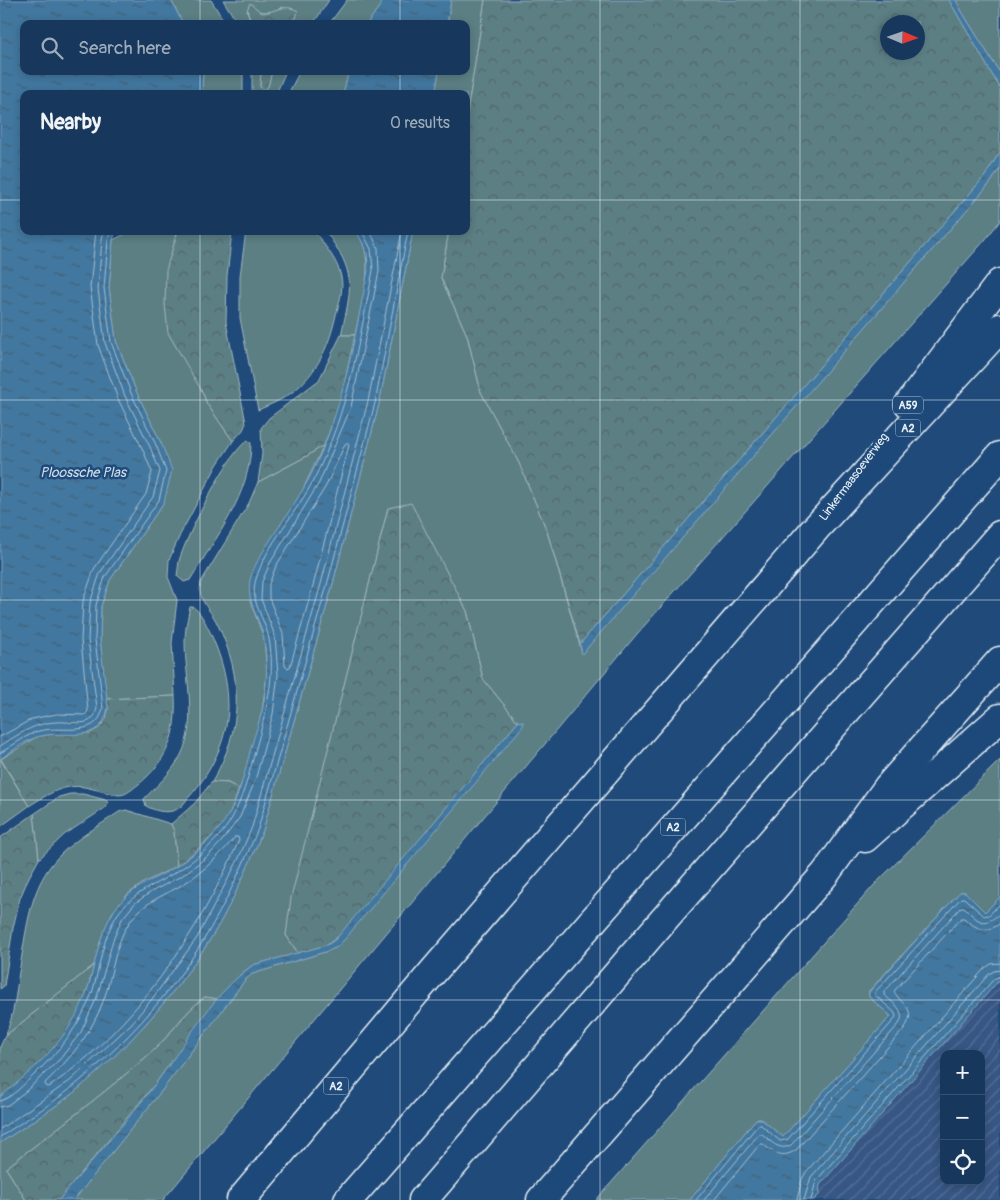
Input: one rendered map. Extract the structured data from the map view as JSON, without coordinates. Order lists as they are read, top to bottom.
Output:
{
  "streets": {
    "highway": ["A59", "A2", "Linkermaasoeverweg"]
  },
  "crossings": [
    ["A2", "Linkermaasoeverweg"]
  ],
  "water": ["Ploossche Plas"],
  "north": "right",
  "page": {
    "search": "Search here",
    "heading": ["Nearby", "0 results"],
    "map_buttons": ["+", "−"]
  }
}
